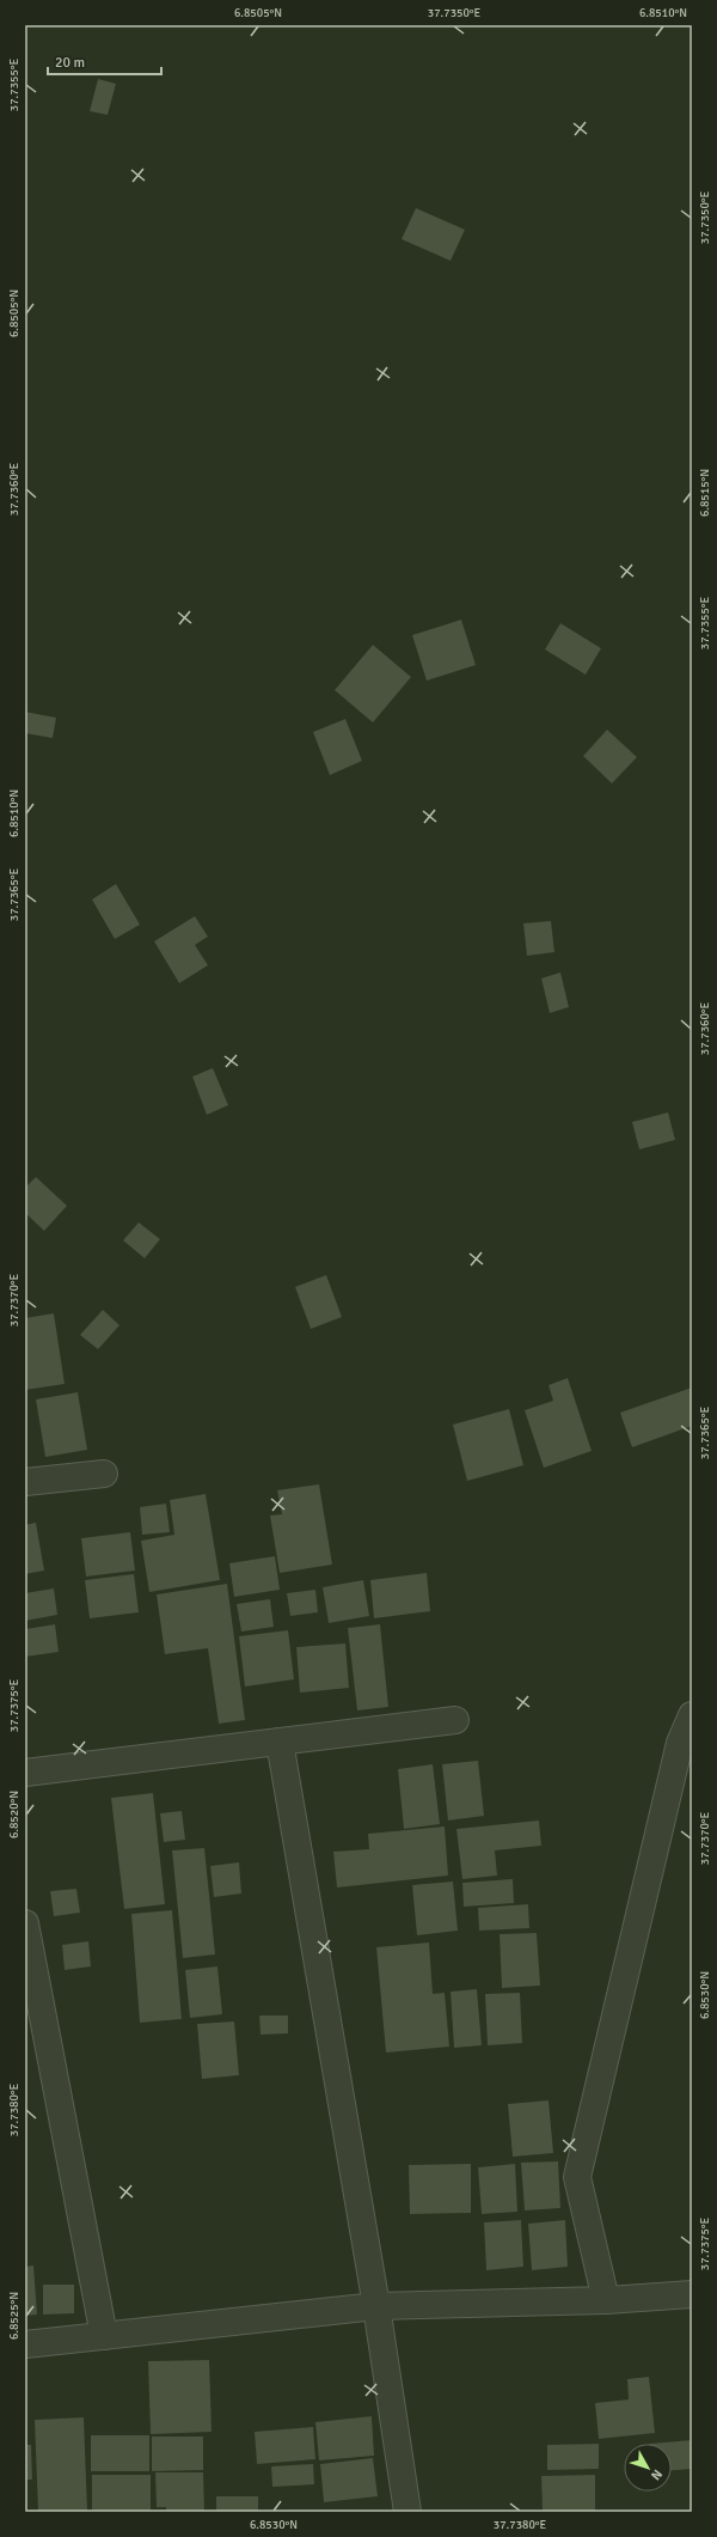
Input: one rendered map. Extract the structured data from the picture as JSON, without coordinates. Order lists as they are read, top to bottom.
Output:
{
  "scale_bar": "20 m",
  "north": "bottom right",
  "coordinates": [
    "6.8505°N",
    "37.7350°E",
    "6.8510°N",
    "37.7355°E",
    "37.7360°E",
    "6.8515°N",
    "37.7365°E",
    "37.7370°E",
    "37.7375°E",
    "6.8520°N",
    "6.8530°N",
    "37.7380°E",
    "6.8525°N"
  ]
}
